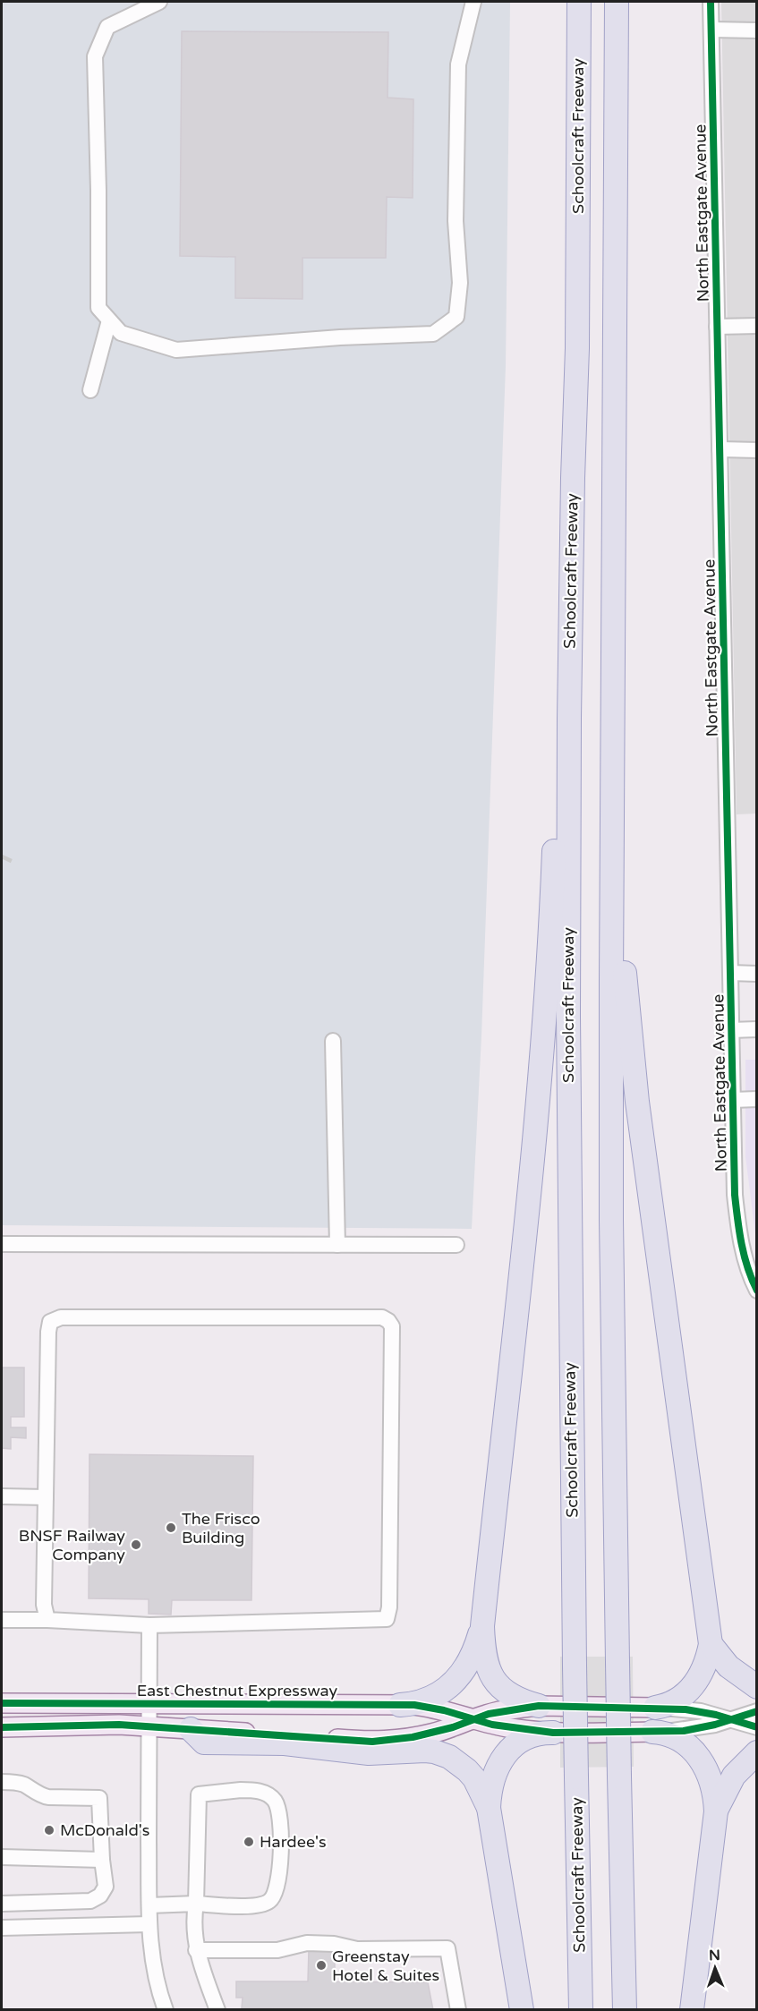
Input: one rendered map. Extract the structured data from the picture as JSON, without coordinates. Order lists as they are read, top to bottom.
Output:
{
  "streets": {
    "highway": ["Schoolcraft Freeway"],
    "main road": ["East Chestnut Expressway"],
    "street": ["North Eastgate Avenue"]
  },
  "places": [
    "The Frisco Building",
    "BNSF Railway Company",
    "McDonald's",
    "Hardee's",
    "Greenstay Hotel & Suites"
  ],
  "north": "top"
}
